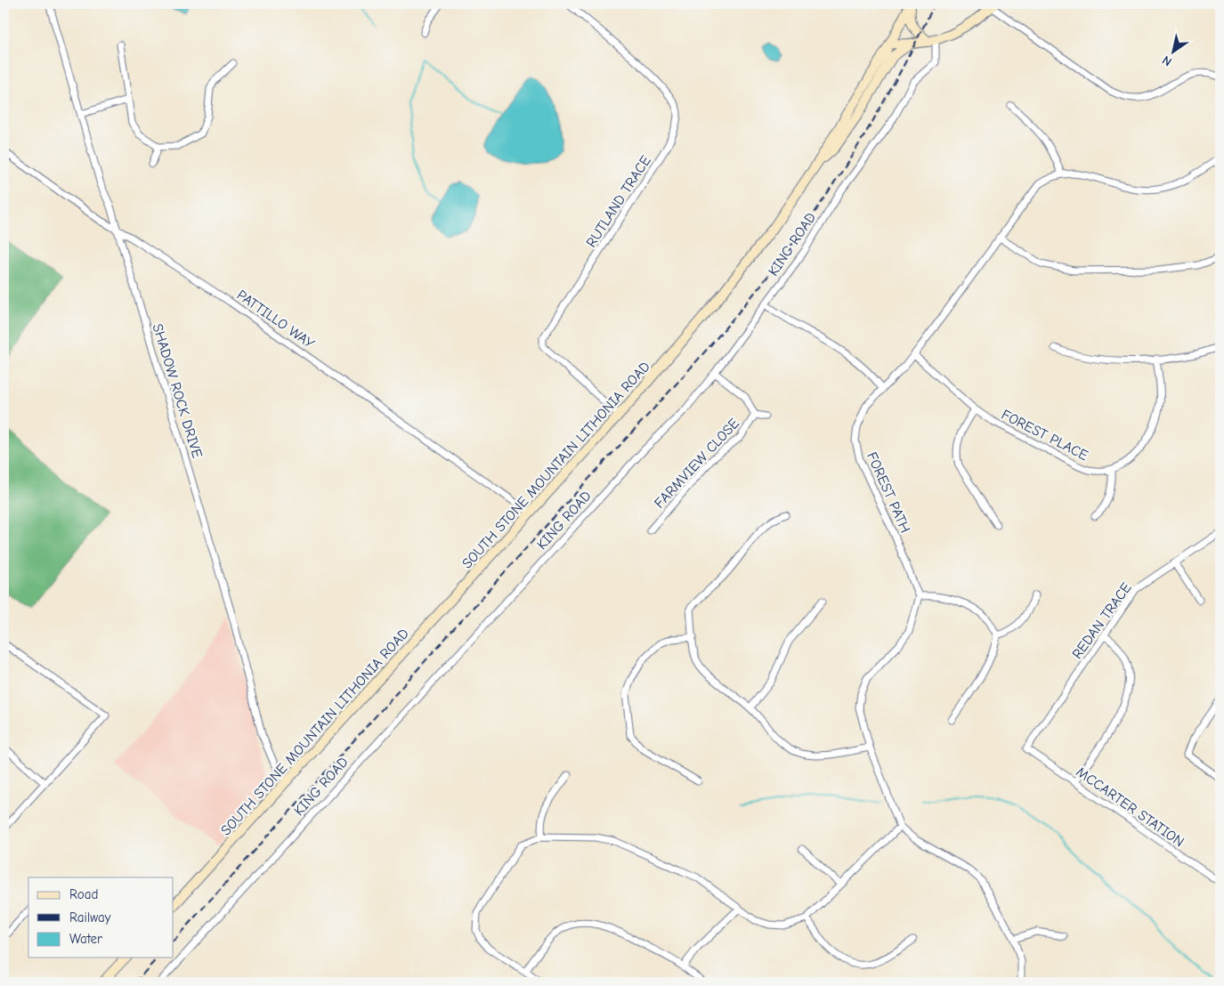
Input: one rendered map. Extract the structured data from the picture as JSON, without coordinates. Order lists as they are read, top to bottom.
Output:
{
  "streets": {
    "main road": ["SOUTH STONE MOUNTAIN LITHONIA ROAD"],
    "street": [
      "RUTLAND TRACE",
      "KING ROAD",
      "PATTILLO WAY",
      "SHADOW ROCK DRIVE",
      "FOREST PLACE",
      "FARMVIEW CLOSE",
      "FOREST PATH",
      "REDAN TRACE",
      "MCCARTER STATION"
    ]
  },
  "crossings": [
    ["RUTLAND TRACE", "SOUTH STONE MOUNTAIN LITHONIA ROAD"],
    ["KING ROAD", "FARMVIEW CLOSE"],
    ["PATTILLO WAY", "SHADOW ROCK DRIVE"],
    ["PATTILLO WAY", "SOUTH STONE MOUNTAIN LITHONIA ROAD"],
    ["SHADOW ROCK DRIVE", "SOUTH STONE MOUNTAIN LITHONIA ROAD"],
    ["FOREST PLACE", "FOREST PATH"],
    ["REDAN TRACE", "MCCARTER STATION"]
  ],
  "legend": ["Road", "Railway", "Water"],
  "north": "bottom left"
}
